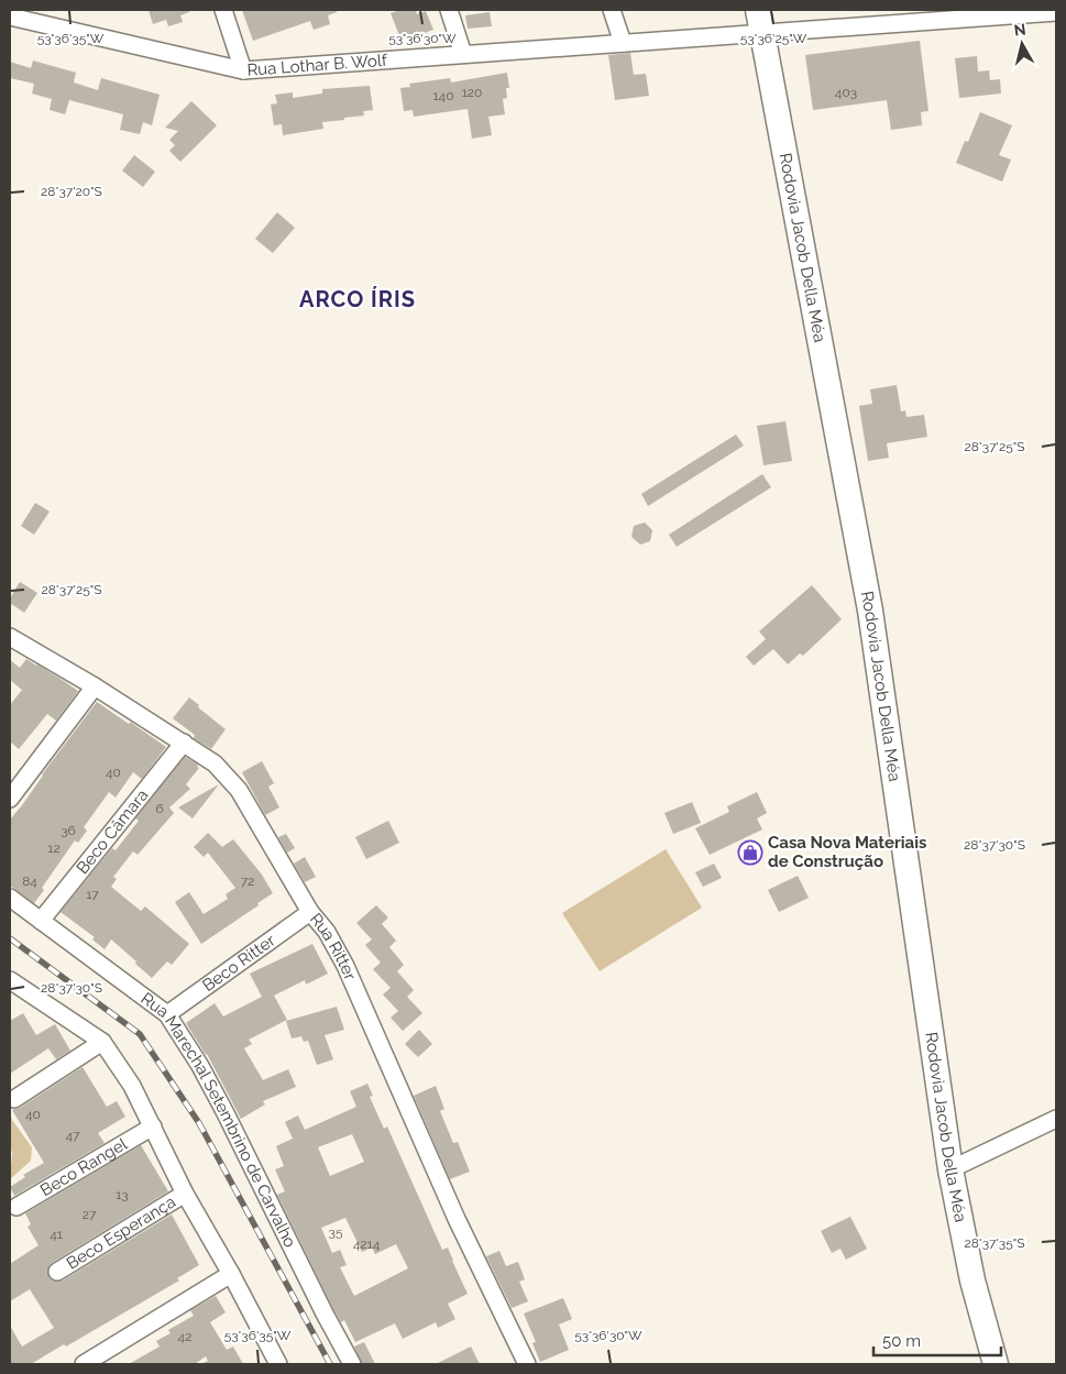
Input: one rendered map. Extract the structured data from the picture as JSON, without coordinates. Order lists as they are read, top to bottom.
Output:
{
  "streets": {
    "street": [
      "Rua Lothar B. Wolf",
      "Rodovia Jacob Della Méa",
      "Beco Câmara",
      "Rua Ritter",
      "Beco Ritter",
      "Rua Marechal Setembrino de Carvalho",
      "Beco Rangel",
      "Beco Esperança"
    ]
  },
  "crossings": [
    ["Rua Lothar B. Wolf", "Rodovia Jacob Della Méa"],
    ["Beco Câmara", "Rua Ritter"],
    ["Beco Câmara", "Rua Marechal Setembrino de Carvalho"],
    ["Rua Ritter", "Beco Ritter"],
    ["Beco Ritter", "Rua Marechal Setembrino de Carvalho"]
  ],
  "districts": ["ARCO ÍRIS"],
  "places": {
    "shop": ["Casa Nova Materiais de Construção"]
  },
  "house_numbers": [
    "120",
    "403",
    "140",
    "40",
    "6",
    "36",
    "12",
    "84",
    "72",
    "17",
    "40",
    "47",
    "13",
    "27",
    "35",
    "41",
    "4214",
    "42"
  ],
  "scale_bar": "50 m",
  "north": "top",
  "coordinates": [
    "53°36'35\"W",
    "53°36'30\"W",
    "53°36'25\"W",
    "28°37'20\"S",
    "28°37'25\"S",
    "28°37'30\"S",
    "28°37'35\"S"
  ]
}
